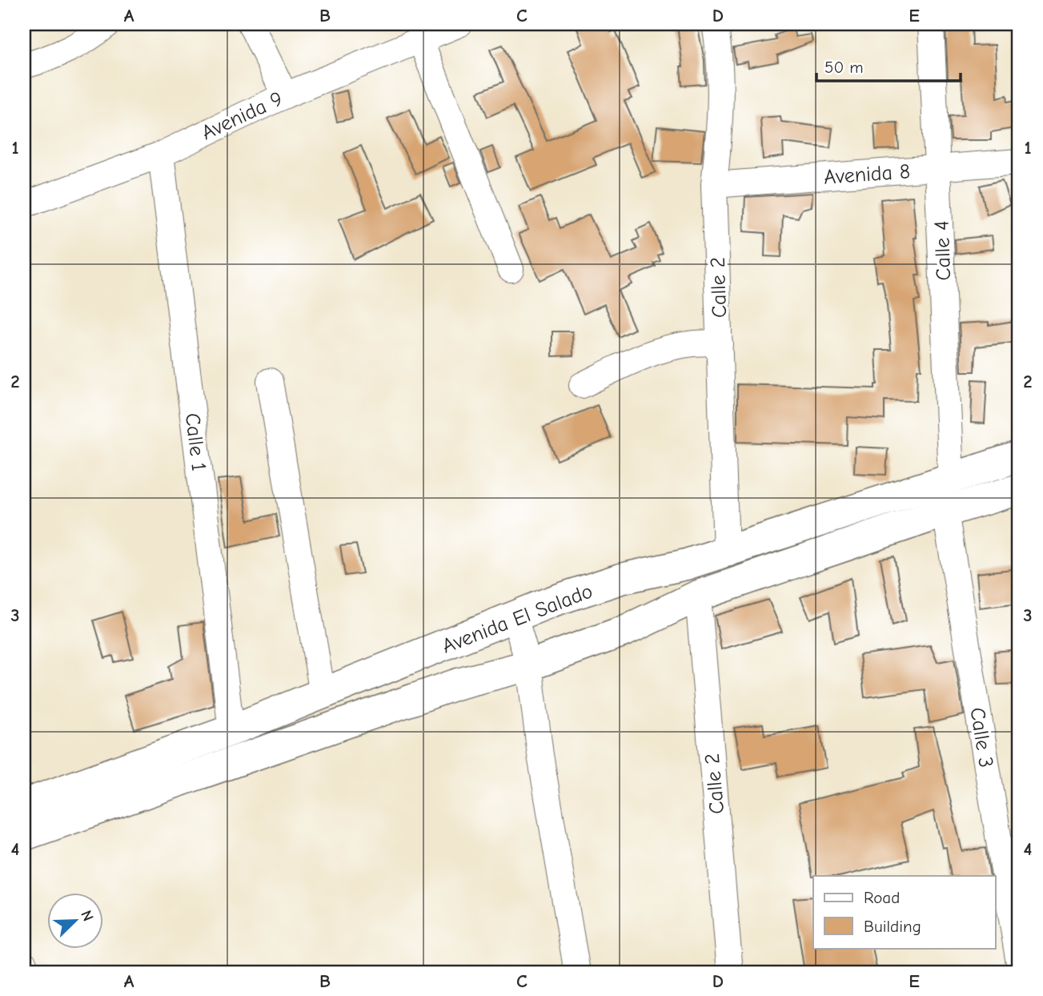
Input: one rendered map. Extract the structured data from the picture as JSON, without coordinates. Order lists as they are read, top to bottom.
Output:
{
  "streets": {
    "main road": ["Avenida El Salado"],
    "street": [
      "Avenida 9",
      "Avenida 8",
      "Calle 4",
      "Calle 2",
      "Calle 1",
      "Calle 3"
    ]
  },
  "crossings": [
    ["Avenida 9", "Calle 1"],
    ["Avenida 8", "Calle 4"],
    ["Avenida 8", "Calle 2"],
    ["Calle 4", "Avenida El Salado"],
    ["Calle 2", "Avenida El Salado"],
    ["Calle 1", "Avenida El Salado"],
    ["Avenida El Salado", "Calle 3"]
  ],
  "legend": ["Road", "Building"],
  "scale_bar": "50 m",
  "north": "top right",
  "grid": {
    "columns": [
      "A",
      "B",
      "C",
      "D",
      "E"
    ],
    "rows": [
      "1",
      "2",
      "3",
      "4"
    ]
  }
}
